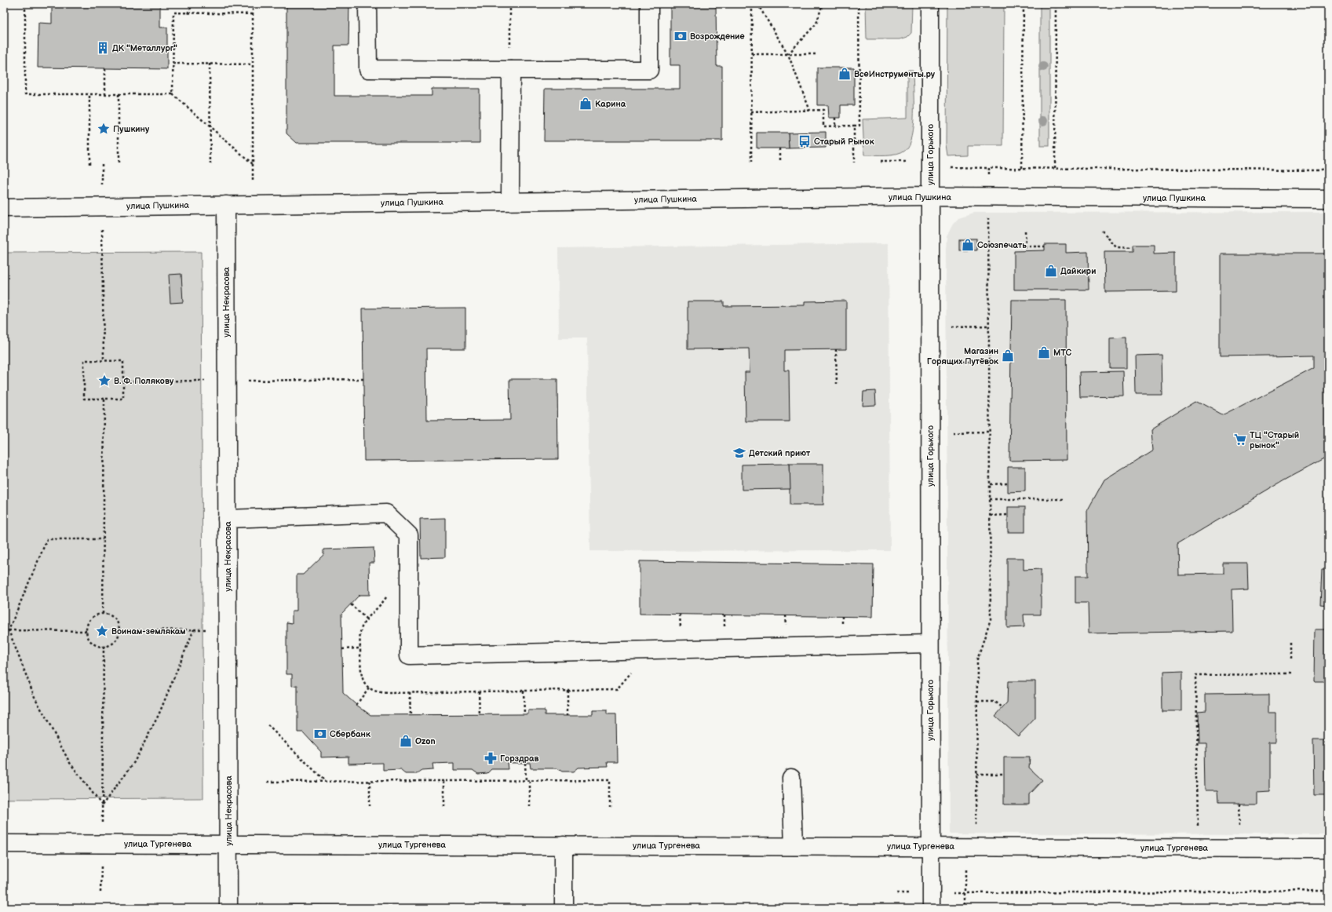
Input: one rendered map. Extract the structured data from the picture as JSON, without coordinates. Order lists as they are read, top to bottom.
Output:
{
  "streets": {
    "street": [
      "улица Горького",
      "улица Пушкина",
      "улица Некрасова",
      "улица Тургенева"
    ]
  },
  "crossings": [
    ["улица Горького", "улица Пушкина"],
    ["улица Горького", "улица Тургенева"],
    ["улица Пушкина", "улица Некрасова"],
    ["улица Некрасова", "улица Тургенева"]
  ],
  "places": {
    "bank": ["Возрождение", "Сбербанк"],
    "building": ["ДК \"Металлург\""],
    "shop": [
      "ВсеИнструменты.ру",
      "Карина",
      "Союзпечать",
      "Дайкири",
      "МТС",
      "Магазин Горящих Путёвок",
      "Ozon"
    ],
    "place": ["Пушкину", "В. Ф. Полякову", "Воинам-землякам"],
    "bus stop": ["Старый Рынок"],
    "supermarket": ["ТЦ \"Старый рынок\""],
    "school or university": ["Детский приют"],
    "pharmacy": ["Горздрав"]
  }
}
